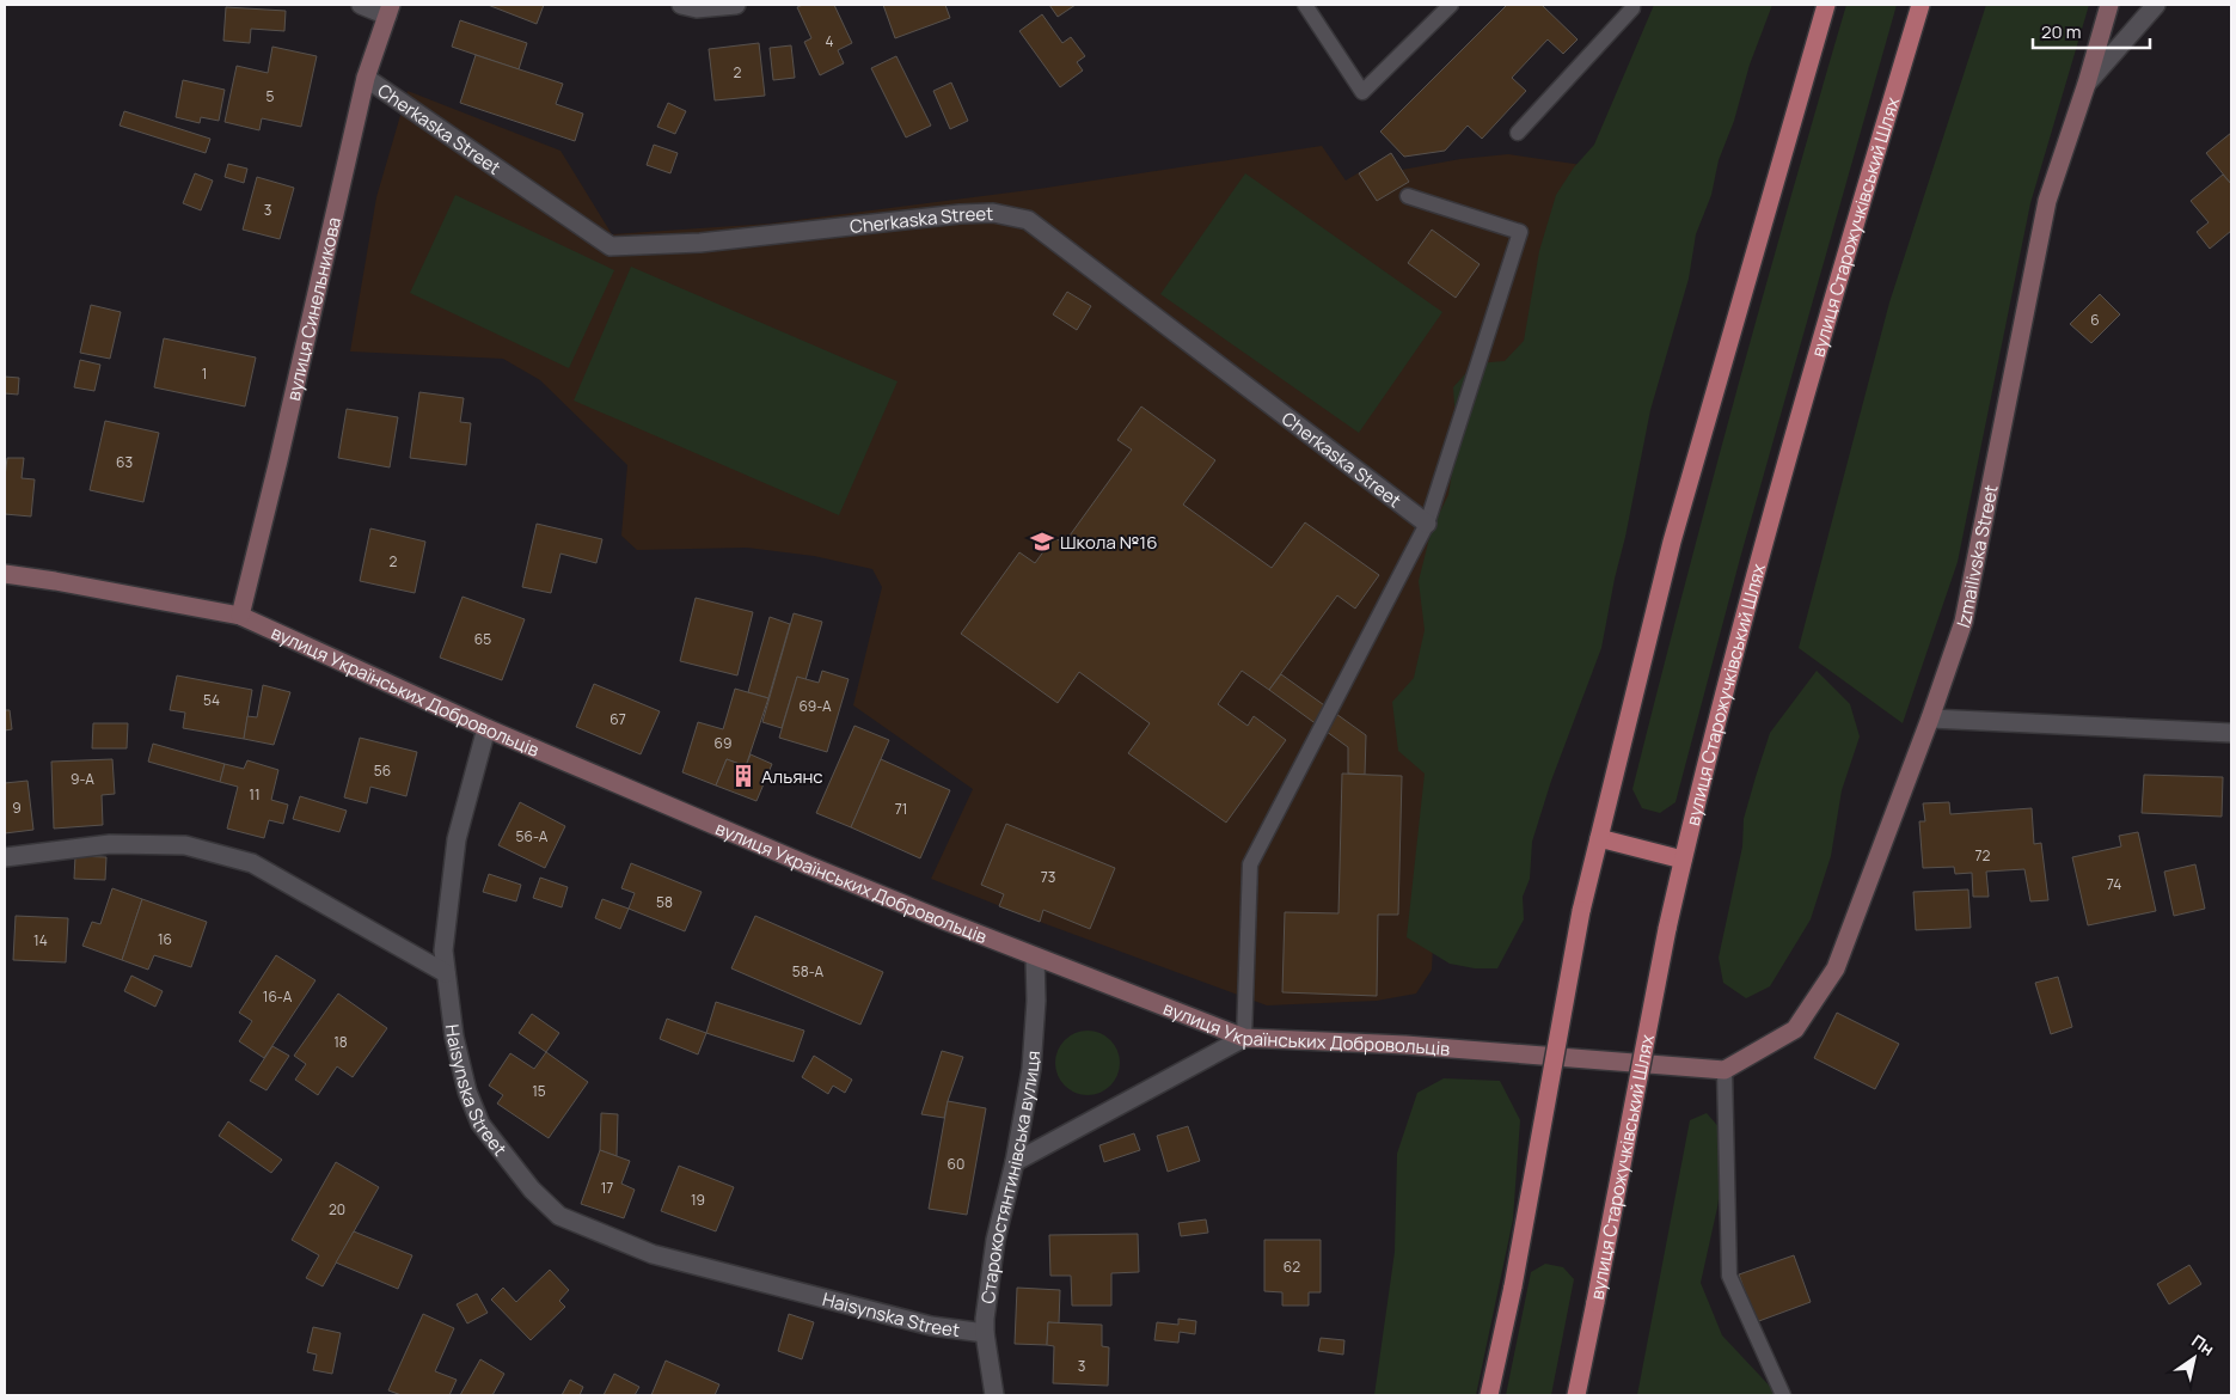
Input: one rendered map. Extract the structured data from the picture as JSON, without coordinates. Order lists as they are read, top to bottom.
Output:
{
  "streets": {
    "main road": ["вулиця Старожучківський Шлях"],
    "street": [
      "Cherkaska Street",
      "вулиця Синельникова",
      "Izmailivska Street",
      "вулиця Українських Добровольців",
      "Haisynska Street",
      "Старокостянтинівська вулиця"
    ]
  },
  "crossings": [
    ["Cherkaska Street", "вулиця Синельникова"],
    ["вулиця Синельникова", "вулиця Українських Добровольців"],
    ["Izmailivska Street", "вулиця Українських Добровольців"],
    ["вулиця Українських Добровольців", "Haisynska Street"],
    ["вулиця Українських Добровольців", "Старокостянтинівська вулиця"],
    ["Haisynska Street", "Старокостянтинівська вулиця"]
  ],
  "places": {
    "school or university": ["Школа №16"],
    "building": ["Альянс"]
  },
  "house_numbers": [
    "4",
    "2",
    "5",
    "3",
    "6",
    "1",
    "63",
    "2",
    "65",
    "54",
    "69-А",
    "67",
    "69",
    "56",
    "9-А",
    "11",
    "9",
    "71",
    "56-А",
    "72",
    "73",
    "74",
    "58",
    "16",
    "14",
    "58-А",
    "16-А",
    "18",
    "15",
    "60",
    "17",
    "19",
    "20",
    "62",
    "3"
  ],
  "scale_bar": "20 m",
  "north": "top right"
}
